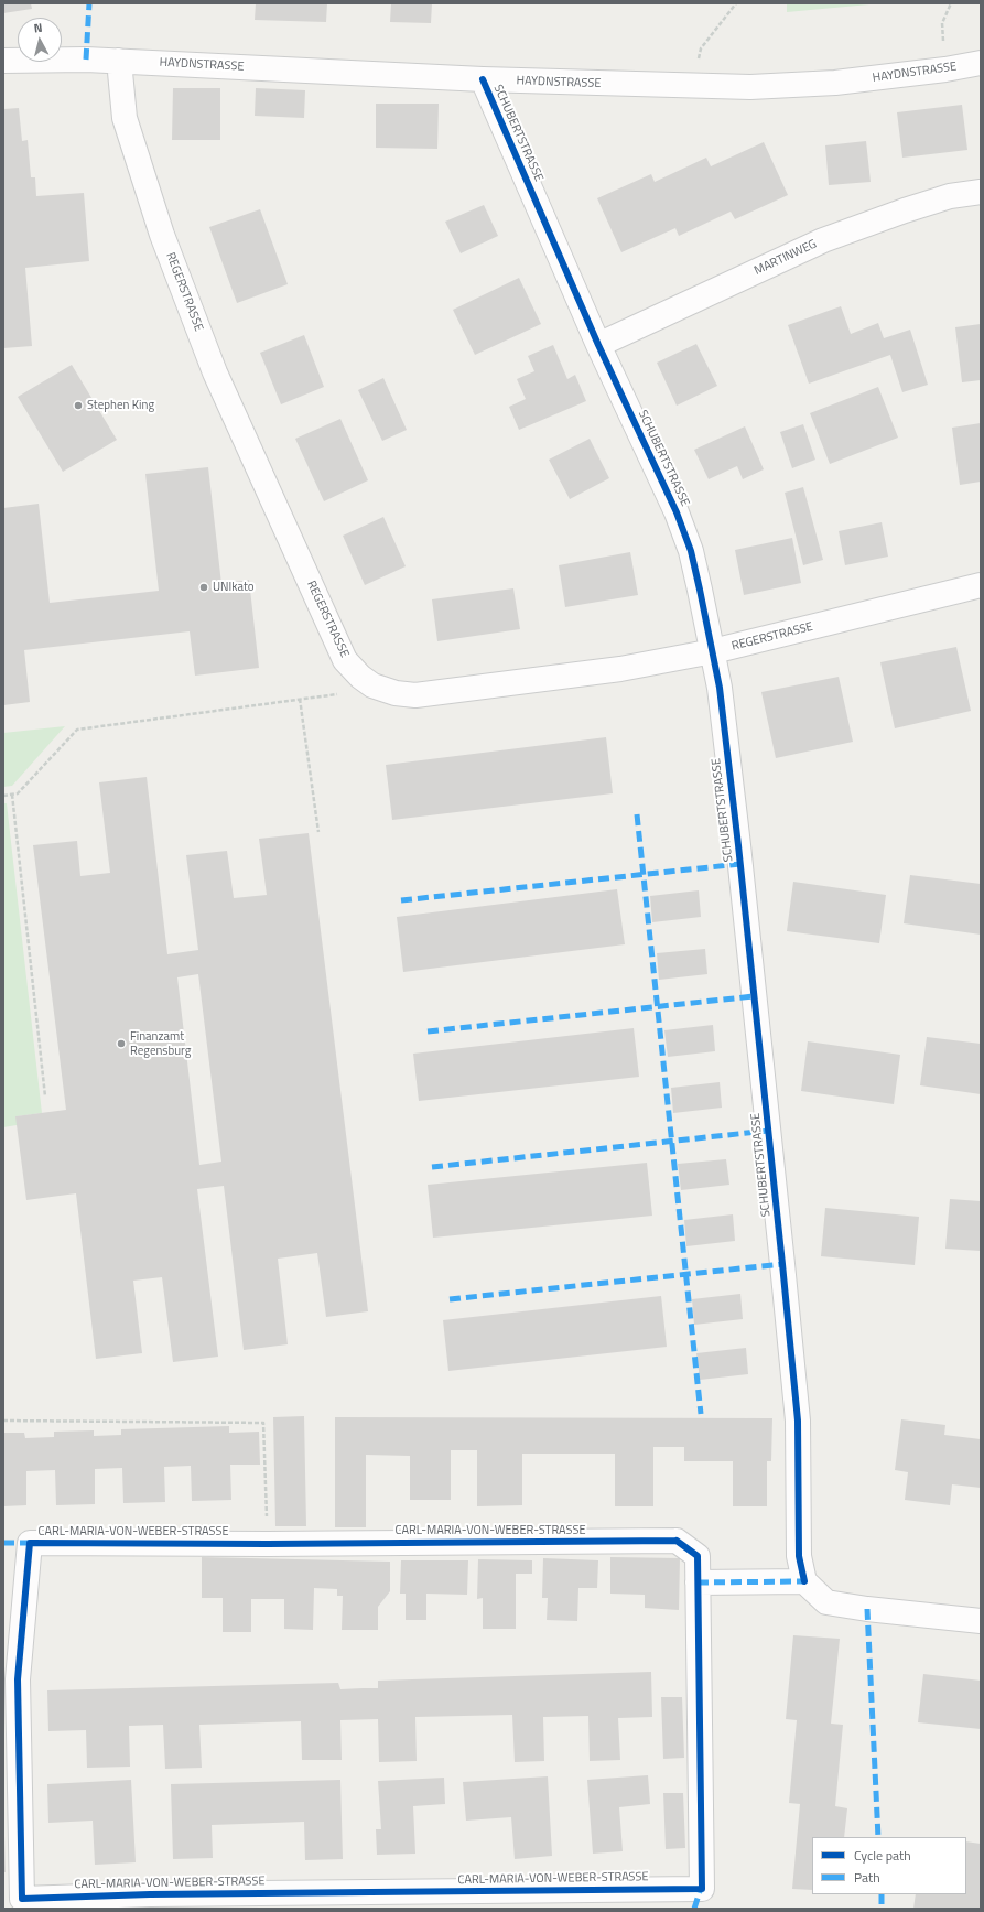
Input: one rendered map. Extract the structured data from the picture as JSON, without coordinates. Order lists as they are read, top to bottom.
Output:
{
  "streets": {
    "street": [
      "HAYDNSTRASSE",
      "SCHUBERTSTRASSE",
      "MARTINWEG",
      "REGERSTRASSE",
      "CARL-MARIA-VON-WEBER-STRASSE"
    ]
  },
  "crossings": [
    ["HAYDNSTRASSE", "SCHUBERTSTRASSE"],
    ["HAYDNSTRASSE", "REGERSTRASSE"],
    ["SCHUBERTSTRASSE", "MARTINWEG"],
    ["SCHUBERTSTRASSE", "REGERSTRASSE"]
  ],
  "places": ["Stephen King", "UNIkato", "Finanzamt Regensburg"],
  "legend": ["Cycle path", "Path"],
  "north": "top"
}
